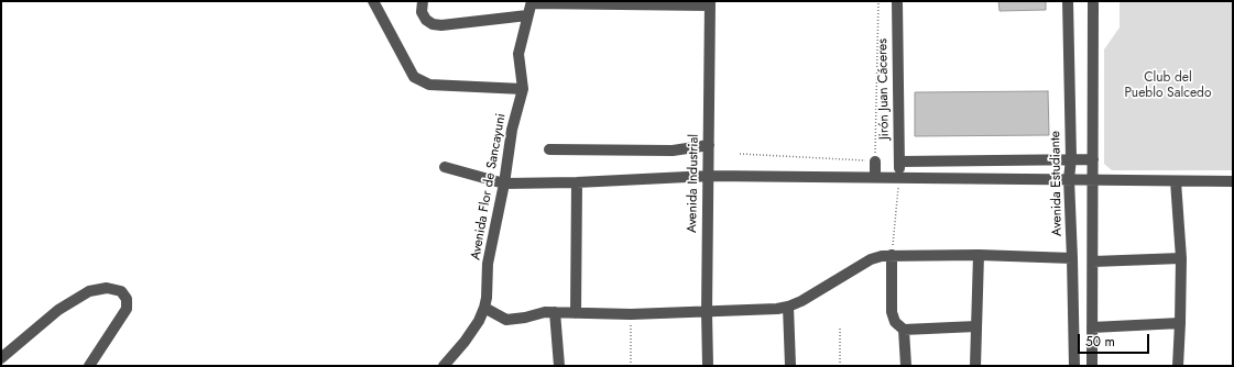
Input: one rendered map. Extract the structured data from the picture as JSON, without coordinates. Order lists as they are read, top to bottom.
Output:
{
  "streets": {
    "street": [
      "Jirón Juan Cáceres",
      "Avenida Industrial",
      "Avenida Estudiante",
      "Avenida Flor de Sancayuni"
    ]
  },
  "parks": ["Club del Pueblo Salcedo"],
  "scale_bar": "50 m"
}
